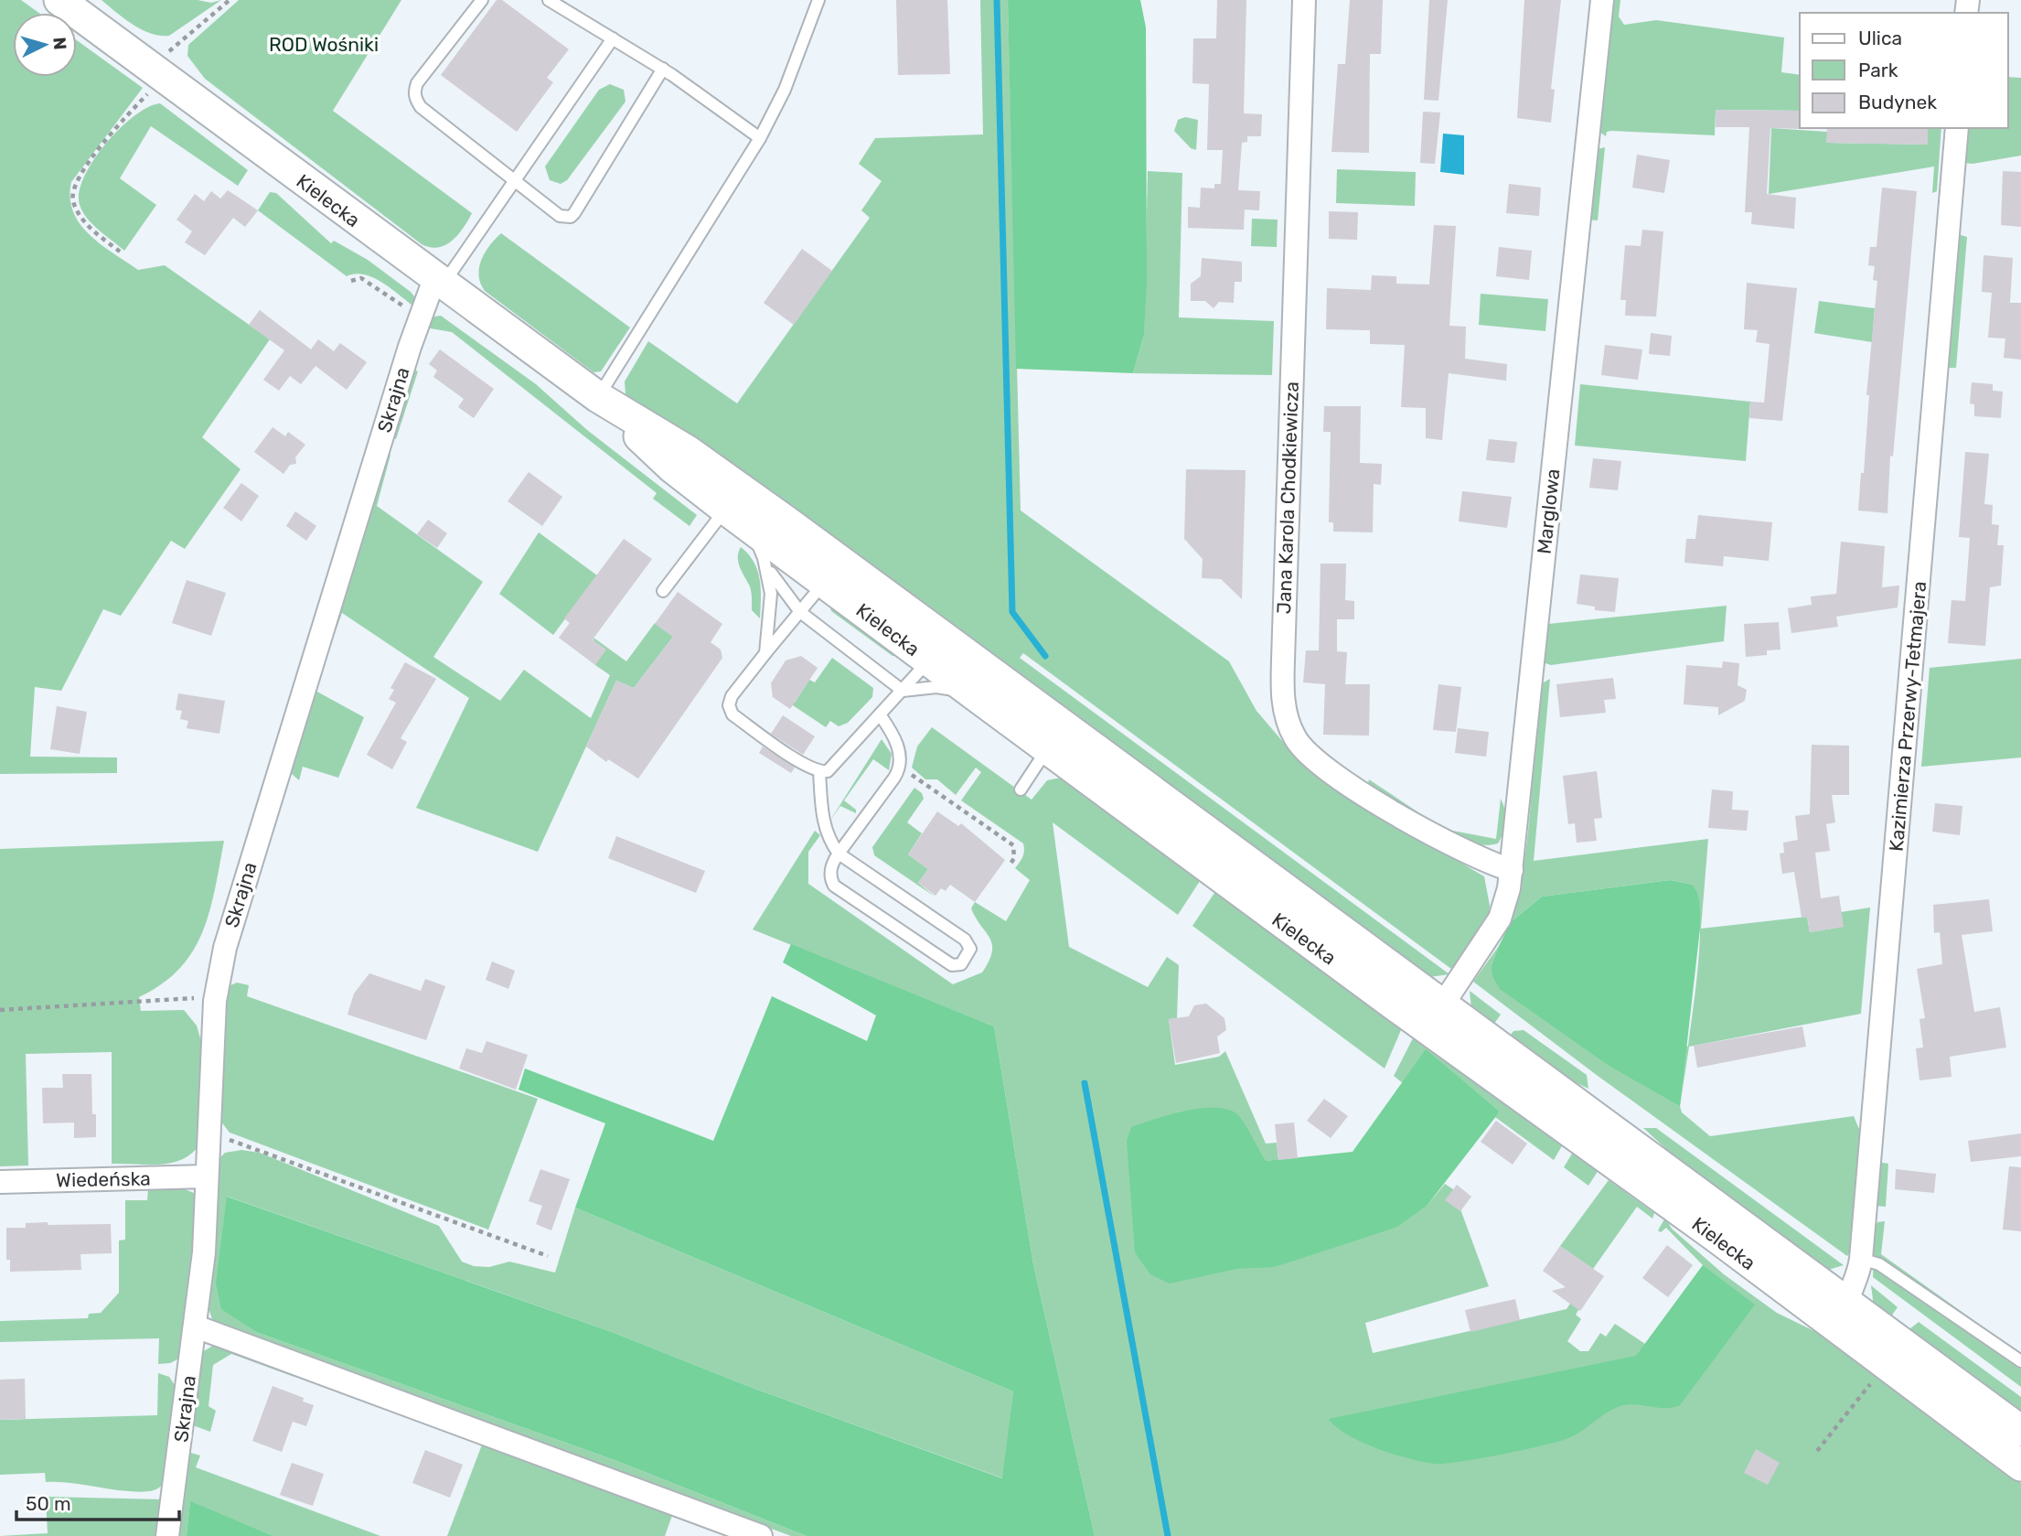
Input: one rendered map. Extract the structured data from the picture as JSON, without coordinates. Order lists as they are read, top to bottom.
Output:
{
  "streets": {
    "main road": ["Kielecka"],
    "street": [
      "Skrajna",
      "Jana Karola Chodkiewicza",
      "Marglowa",
      "Kazimierza Przerwy-Tetmajera",
      "Wiedeńska"
    ]
  },
  "crossings": [
    ["Kielecka", "Skrajna"],
    ["Kielecka", "Marglowa"],
    ["Kielecka", "Kazimierza Przerwy-Tetmajera"],
    ["Skrajna", "Wiedeńska"],
    ["Jana Karola Chodkiewicza", "Marglowa"]
  ],
  "parks": ["ROD Wośniki"],
  "legend": ["Ulica", "Park", "Budynek"],
  "scale_bar": "50 m",
  "north": "right"
}
